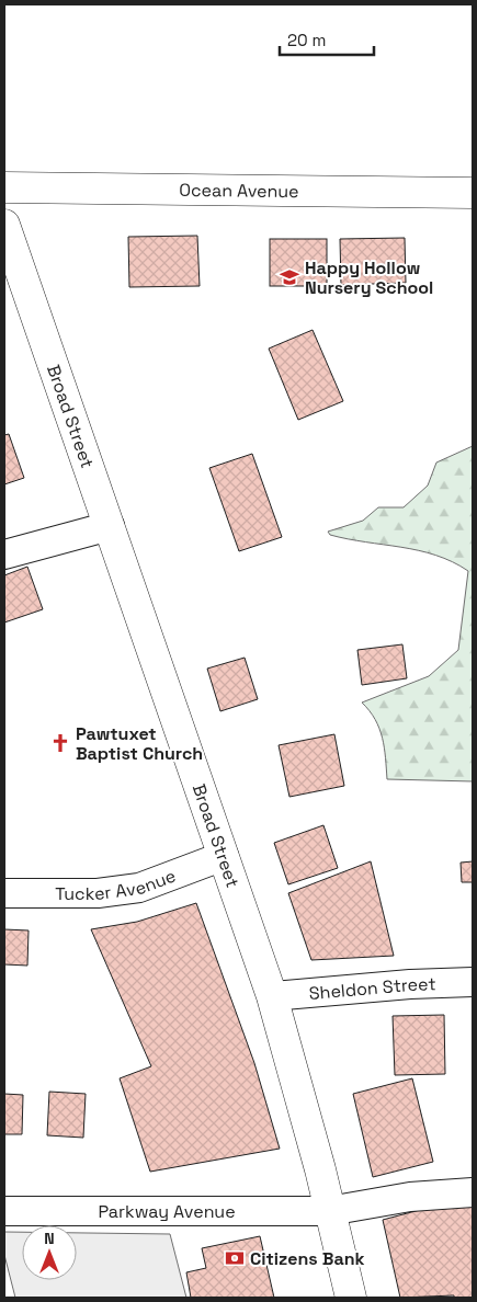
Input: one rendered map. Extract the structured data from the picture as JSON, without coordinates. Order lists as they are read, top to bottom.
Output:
{
  "streets": {
    "main road": ["Ocean Avenue", "Broad Street"],
    "street": ["Tucker Avenue", "Sheldon Street", "Parkway Avenue"]
  },
  "crossings": [
    ["Broad Street", "Tucker Avenue"],
    ["Broad Street", "Sheldon Street"],
    ["Broad Street", "Parkway Avenue"]
  ],
  "places": {
    "school or university": ["Happy Hollow Nursery School"],
    "church": ["Pawtuxet Baptist Church"],
    "bank": ["Citizens Bank"]
  },
  "scale_bar": "20 m",
  "north": "top"
}
